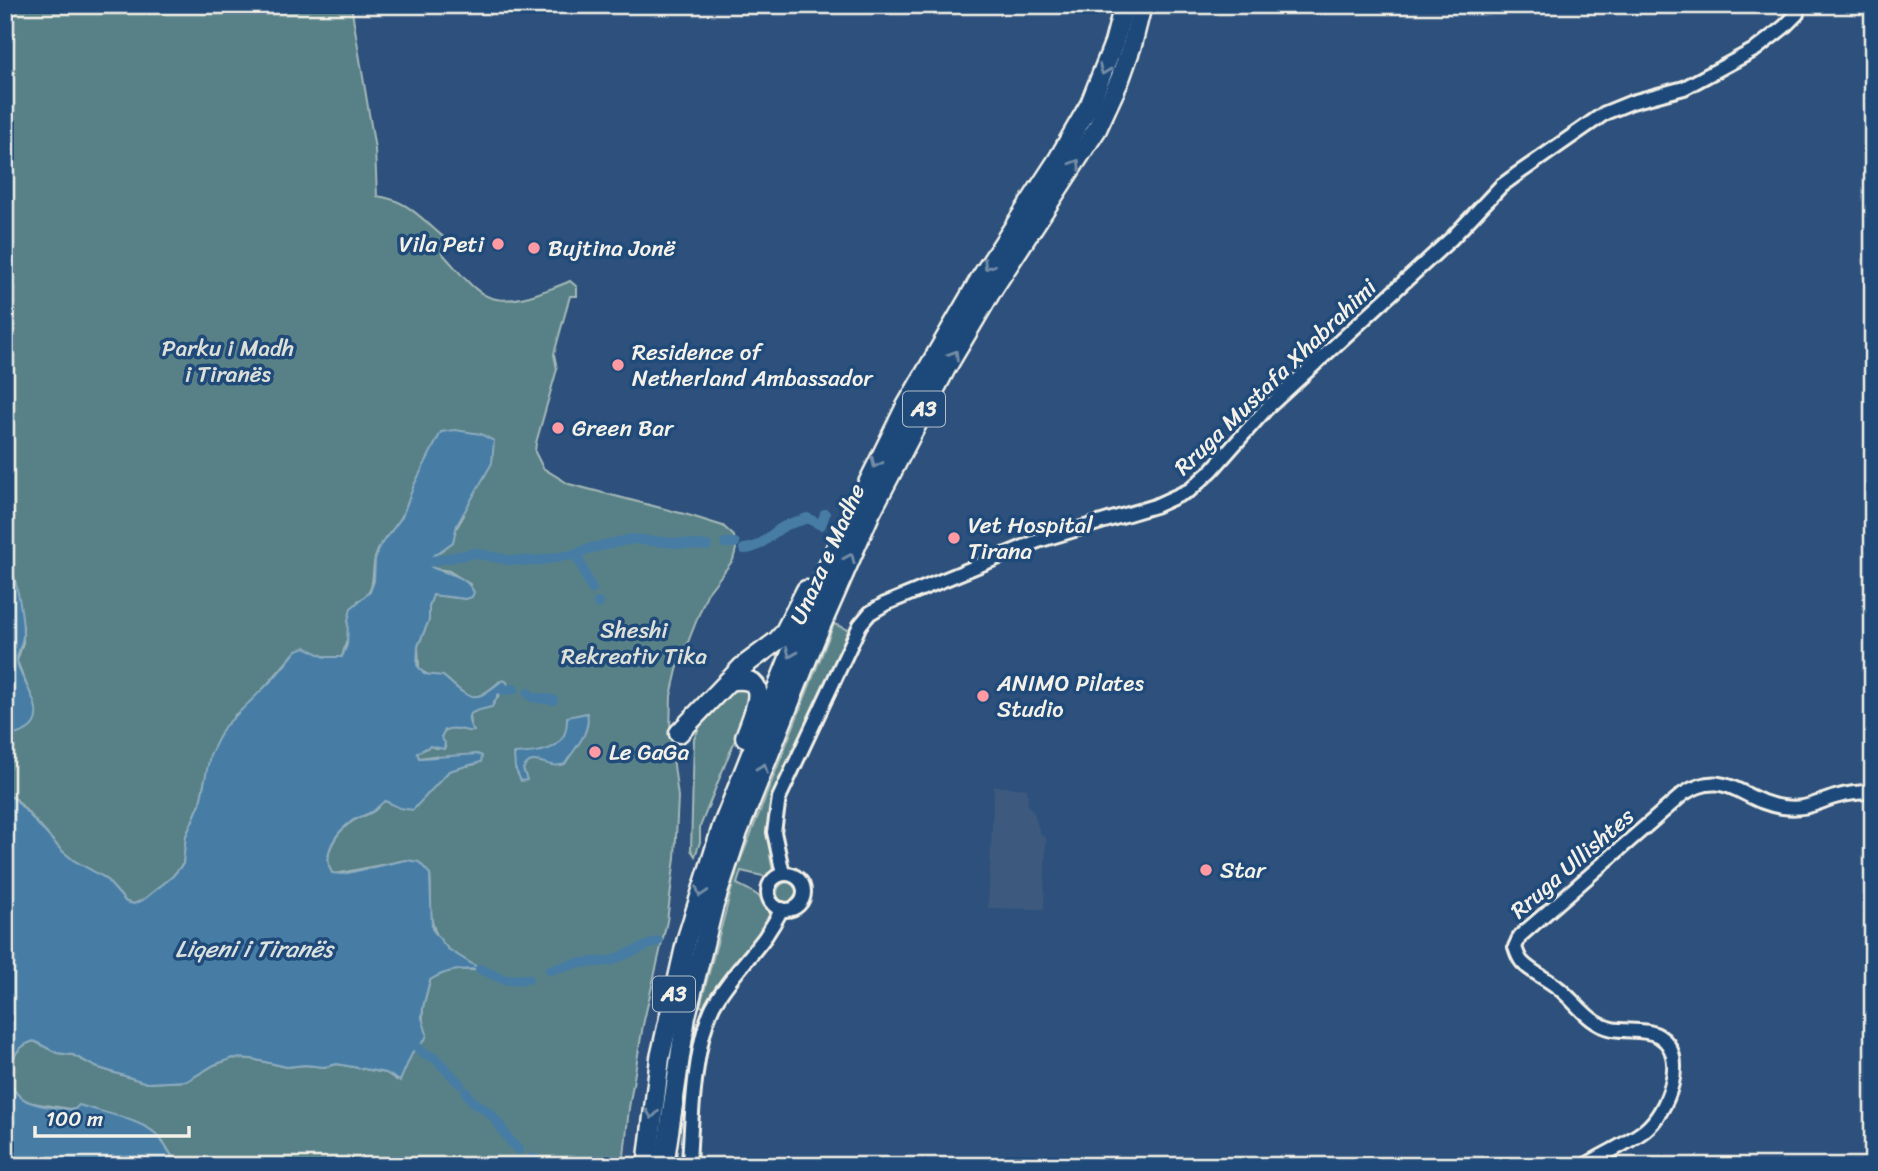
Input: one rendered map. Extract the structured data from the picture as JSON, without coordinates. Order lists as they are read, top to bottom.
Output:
{
  "streets": {
    "highway": ["A3", "Unaza e Madhe"],
    "street": ["Rruga Mustafa Xhabrahimi", "Rruga Ullishtes"]
  },
  "water": ["Liqeni i Tiranës"],
  "parks": ["Parku i Madh i Tiranës", "Sheshi Rekreativ Tika"],
  "places": [
    "Vila Peti",
    "Bujtina Jonë",
    "Residence of Netherland Ambassador",
    "Green Bar",
    "Vet Hospital Tirana",
    "ANIMO Pilates Studio",
    "Le GaGa",
    "Star"
  ],
  "scale_bar": "100 m"
}
